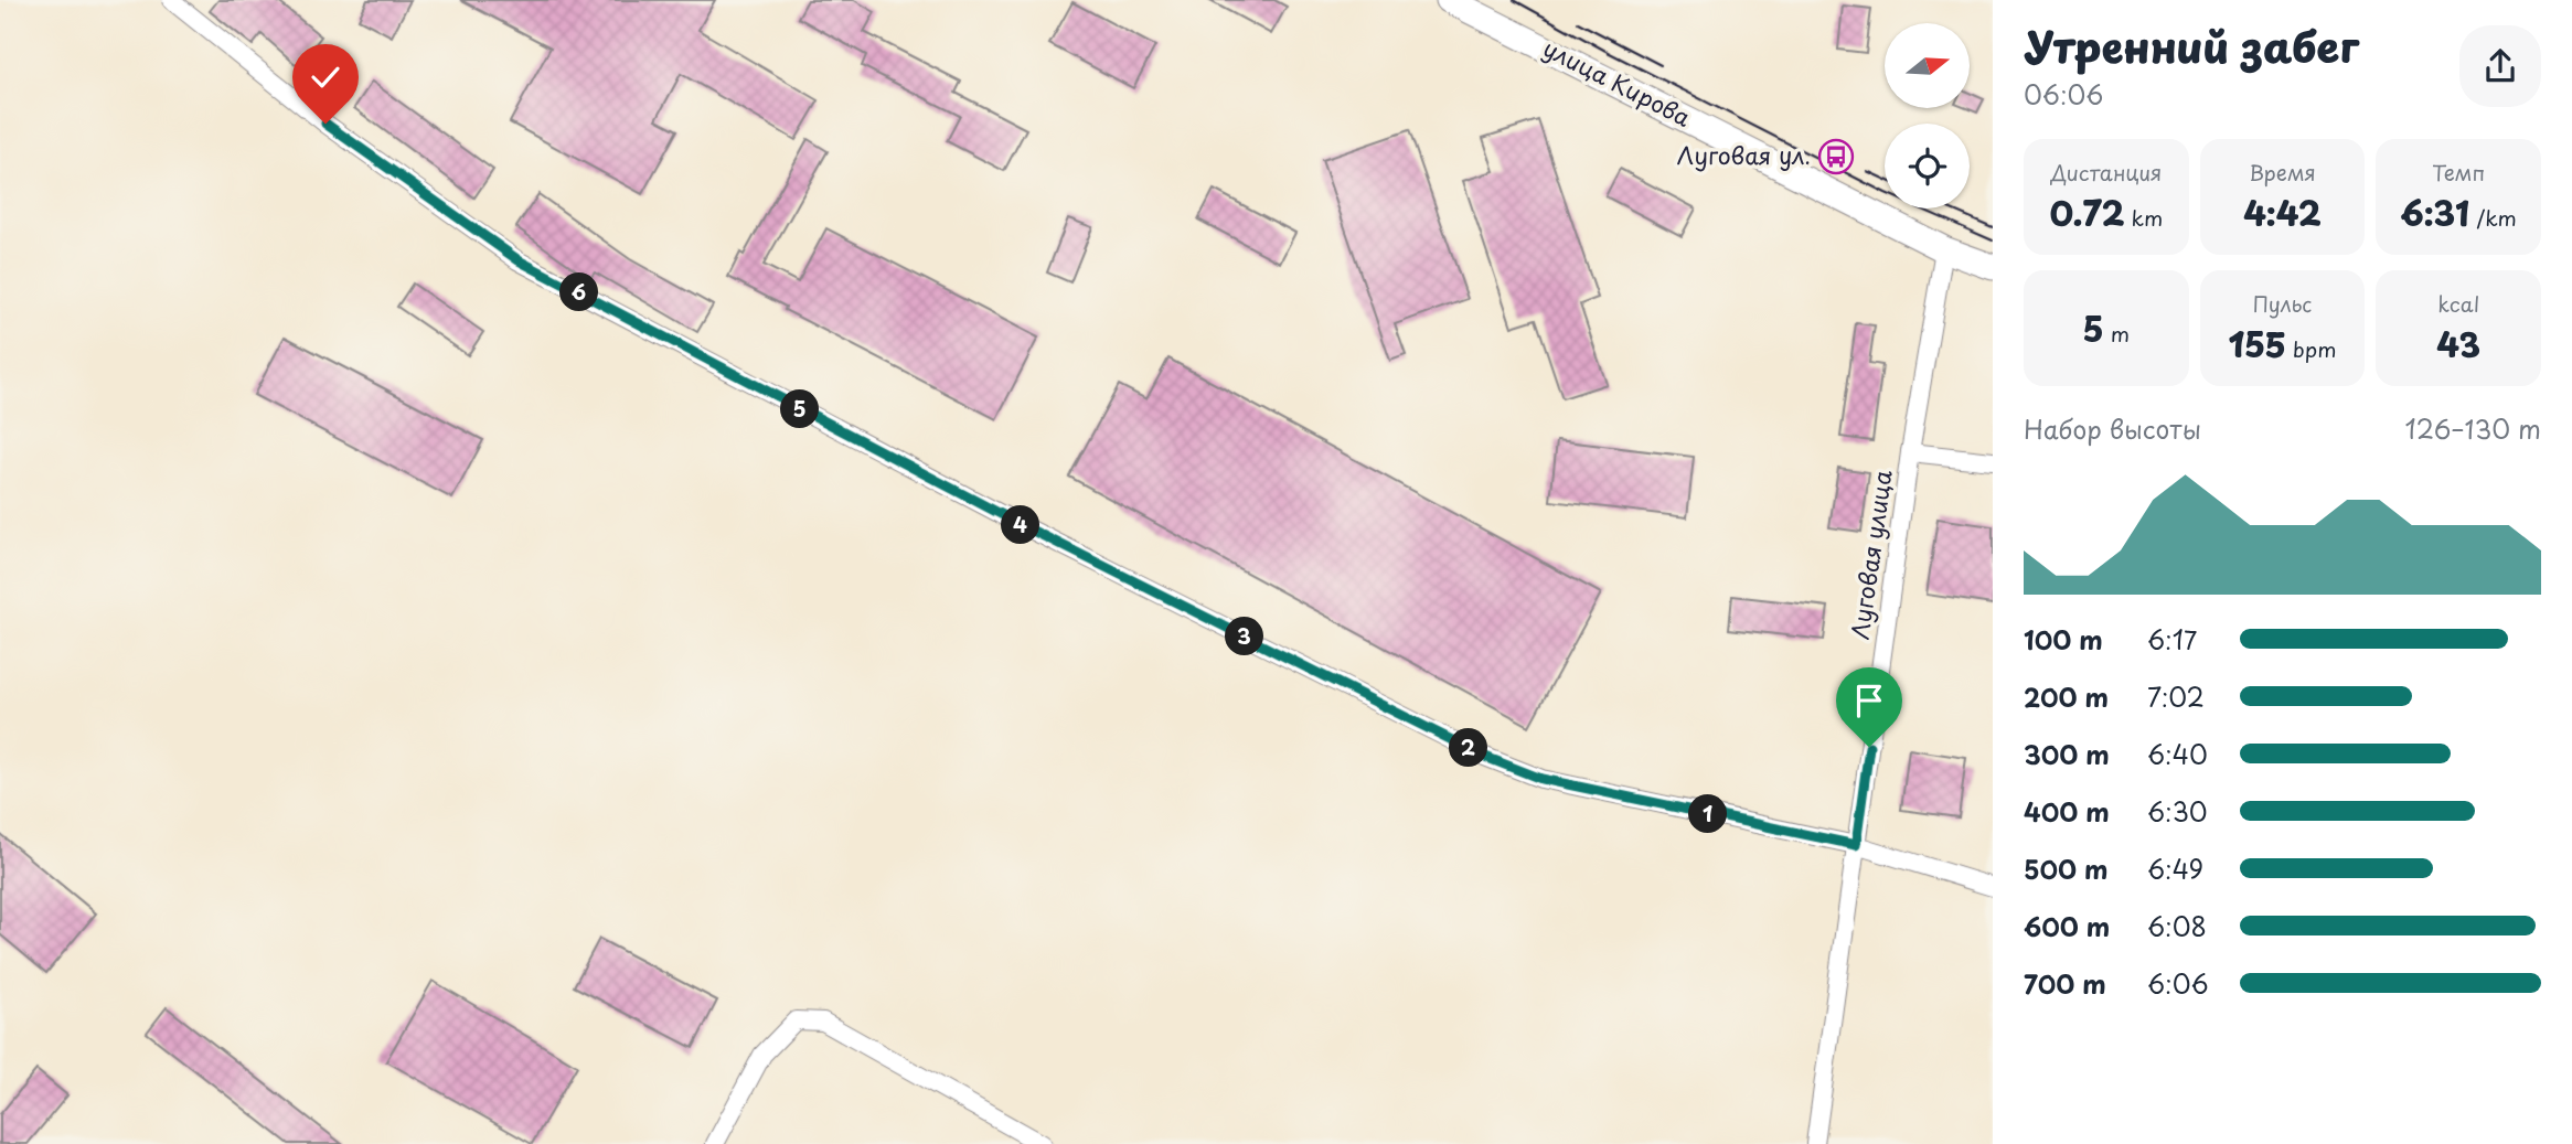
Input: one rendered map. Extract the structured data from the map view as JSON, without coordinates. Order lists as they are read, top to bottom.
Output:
{
  "streets": {
    "main road": ["улица Кирова"],
    "street": ["Луговая улица"]
  },
  "crossings": [
    ["улица Кирова", "Луговая улица"]
  ],
  "places": {
    "bus stop": ["Луговая ул."]
  },
  "north": "right",
  "page": {
    "heading": ["Утренний забег", "06:06"],
    "stats": [
      ["Дистанция", "0.72 km"],
      ["Время", "4:42"],
      ["Темп", "6:31 /km"],
      ["5 m"],
      ["Пульс", "155 bpm"],
      ["kcal", "43"]
    ],
    "pins": [
      "6",
      "5",
      "4",
      "3",
      "2",
      "1"
    ],
    "chart": ["Набор высоты", "126–130 m"],
    "list": [
      {
        "name": "100 m",
        "note": "6:17"
      },
      {
        "name": "200 m",
        "note": "7:02"
      },
      {
        "name": "300 m",
        "note": "6:40"
      },
      {
        "name": "400 m",
        "note": "6:30"
      },
      {
        "name": "500 m",
        "note": "6:49"
      },
      {
        "name": "600 m",
        "note": "6:08"
      },
      {
        "name": "700 m",
        "note": "6:06"
      }
    ]
  }
}
